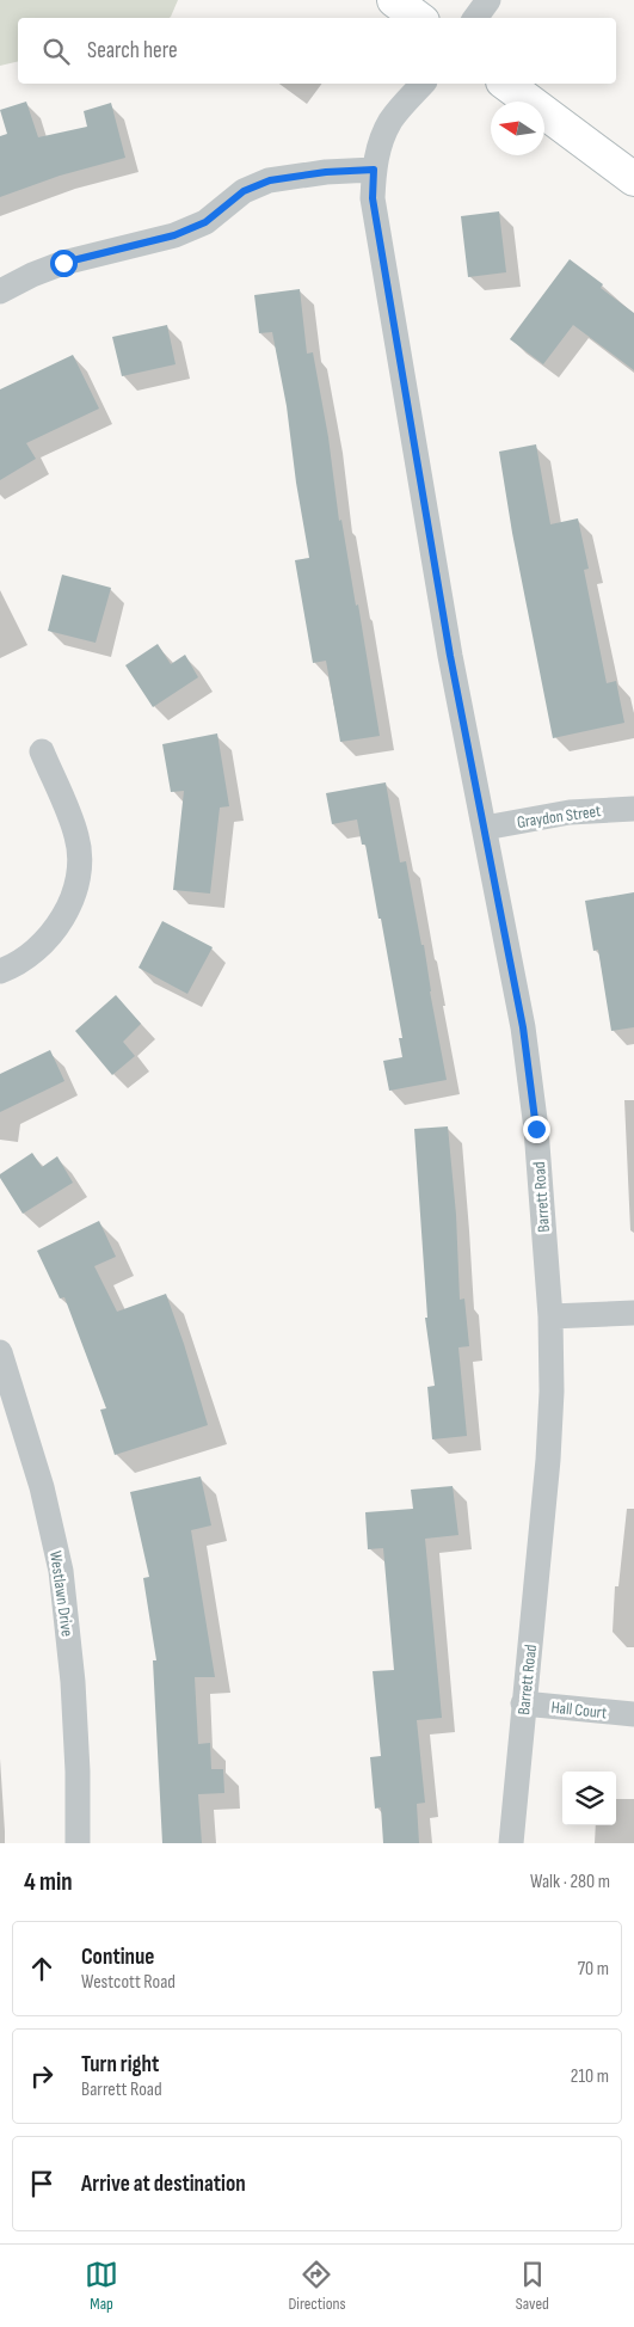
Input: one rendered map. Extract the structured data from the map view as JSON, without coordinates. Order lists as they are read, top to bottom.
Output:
{
  "streets": {
    "street": [
      "Graydon Street",
      "Barrett Road",
      "Westlawn Drive",
      "Hall Court"
    ]
  },
  "crossings": [
    ["Graydon Street", "Barrett Road"],
    ["Barrett Road", "Hall Court"]
  ],
  "north": "left",
  "page": {
    "search": "Search here",
    "heading": ["4 min", "Walk · 280 m"],
    "list": [
      ["Continue", "Westcott Road", "70 m"],
      ["Turn right", "Barrett Road", "210 m"],
      "Arrive at destination"
    ],
    "nav": ["Map", "Directions", "Saved"]
  }
}
